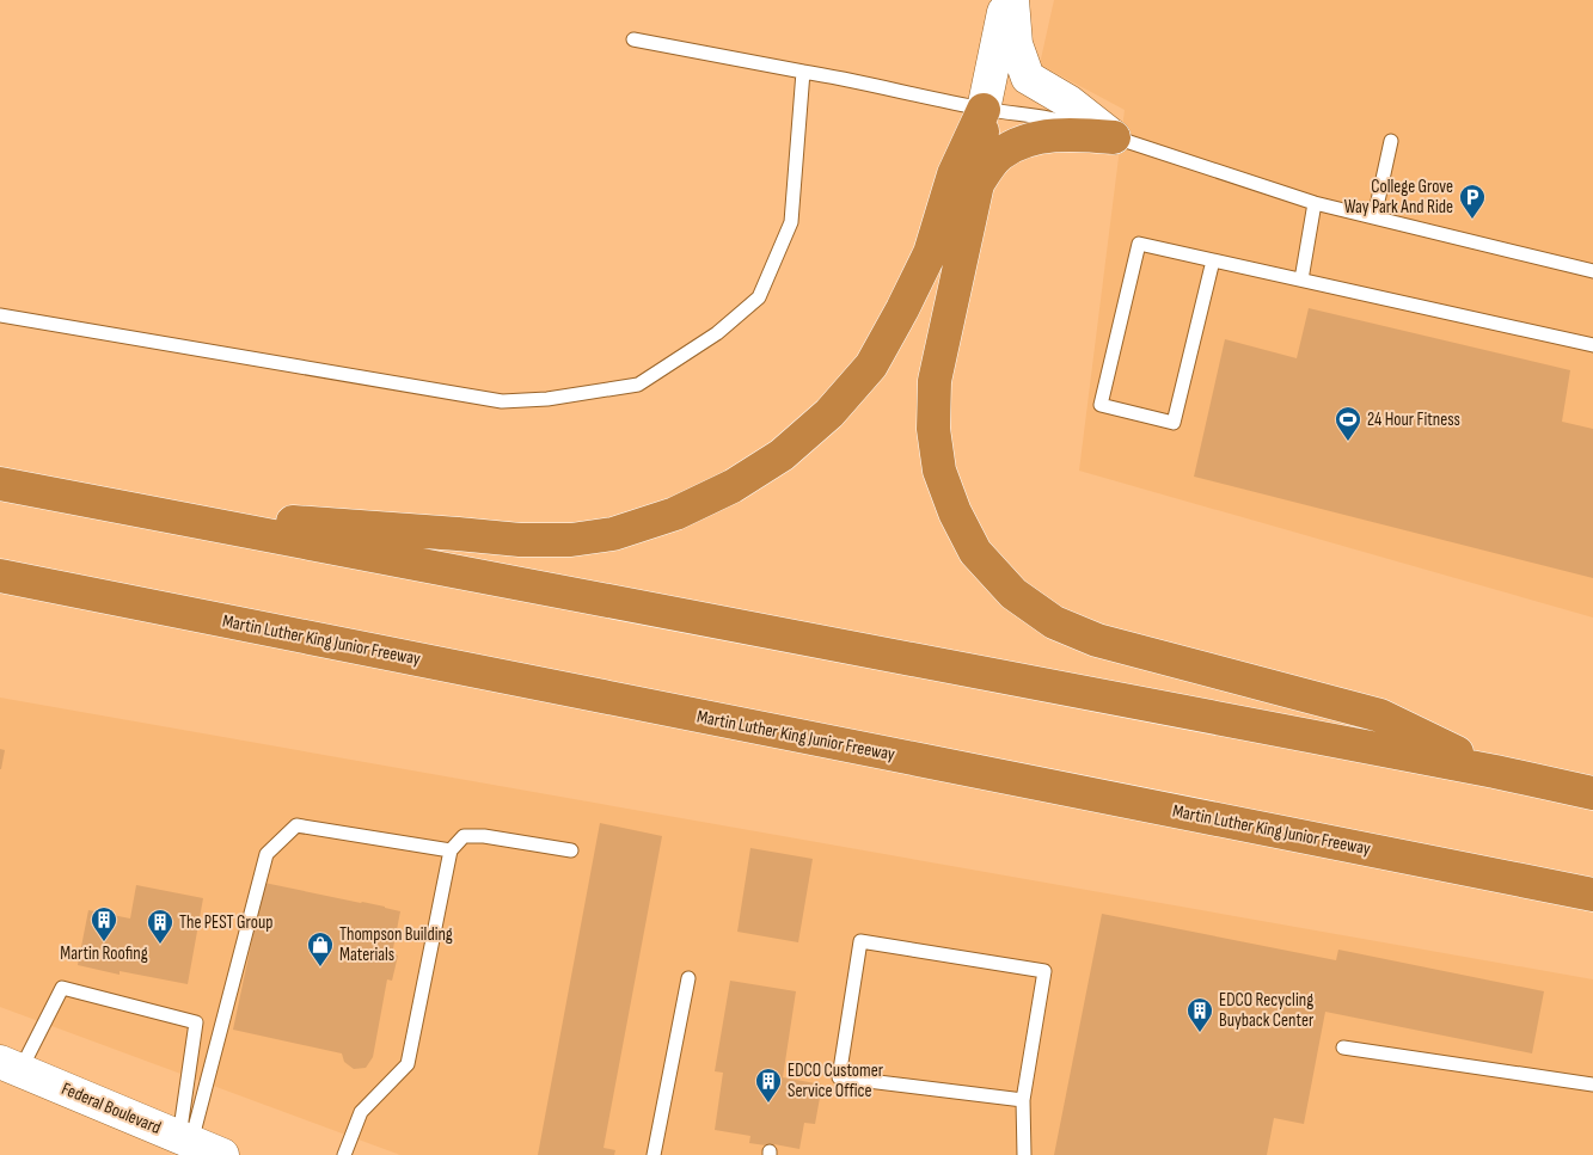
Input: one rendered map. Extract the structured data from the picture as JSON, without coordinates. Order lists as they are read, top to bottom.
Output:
{
  "streets": {
    "highway": ["Martin Luther King Junior Freeway"],
    "main road": ["Federal Boulevard"]
  },
  "places": {
    "parking": ["College Grove Way Park And Ride"],
    "sports": ["24 Hour Fitness"],
    "building": [
      "Martin Roofing",
      "The PEST Group",
      "EDCO Recycling Buyback Center",
      "EDCO Customer Service Office"
    ],
    "shop": ["Thompson Building Materials"]
  }
}
